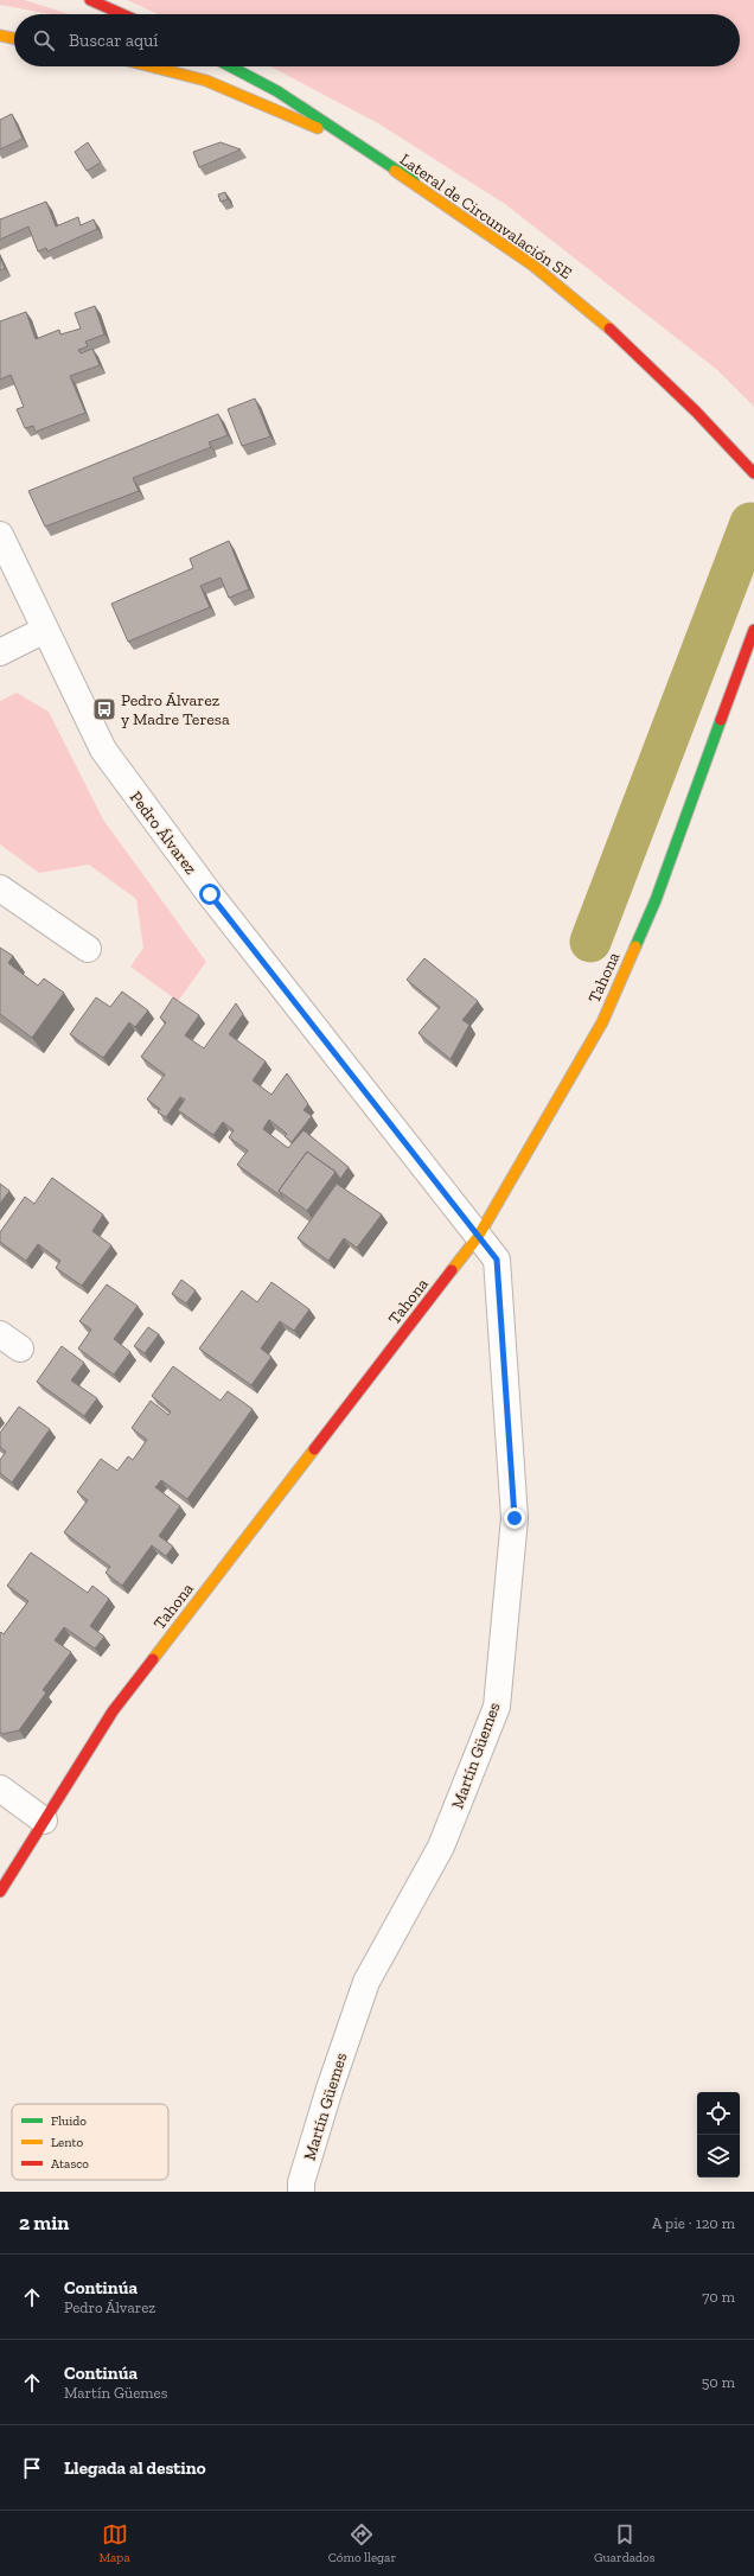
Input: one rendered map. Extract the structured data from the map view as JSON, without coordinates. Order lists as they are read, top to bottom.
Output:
{
  "streets": {
    "main road": ["Lateral de Circunvalación SE", "Tahona"],
    "street": ["Pedro Álvarez", "Martín Güemes"]
  },
  "crossings": [
    ["Pedro Álvarez", "Tahona"],
    ["Pedro Álvarez", "Martín Güemes"],
    ["Tahona", "Martín Güemes"]
  ],
  "places": {
    "bus stop": ["Pedro Álvarez y Madre Teresa"]
  },
  "legend": ["Fluido", "Lento", "Atasco"],
  "page": {
    "search": "Buscar aquí",
    "heading": ["2 min", "A pie · 120 m"],
    "list": [
      ["Continúa", "Pedro Álvarez", "70 m"],
      ["Continúa", "Martín Güemes", "50 m"],
      "Llegada al destino"
    ],
    "nav": ["Mapa", "Cómo llegar", "Guardados"]
  }
}
